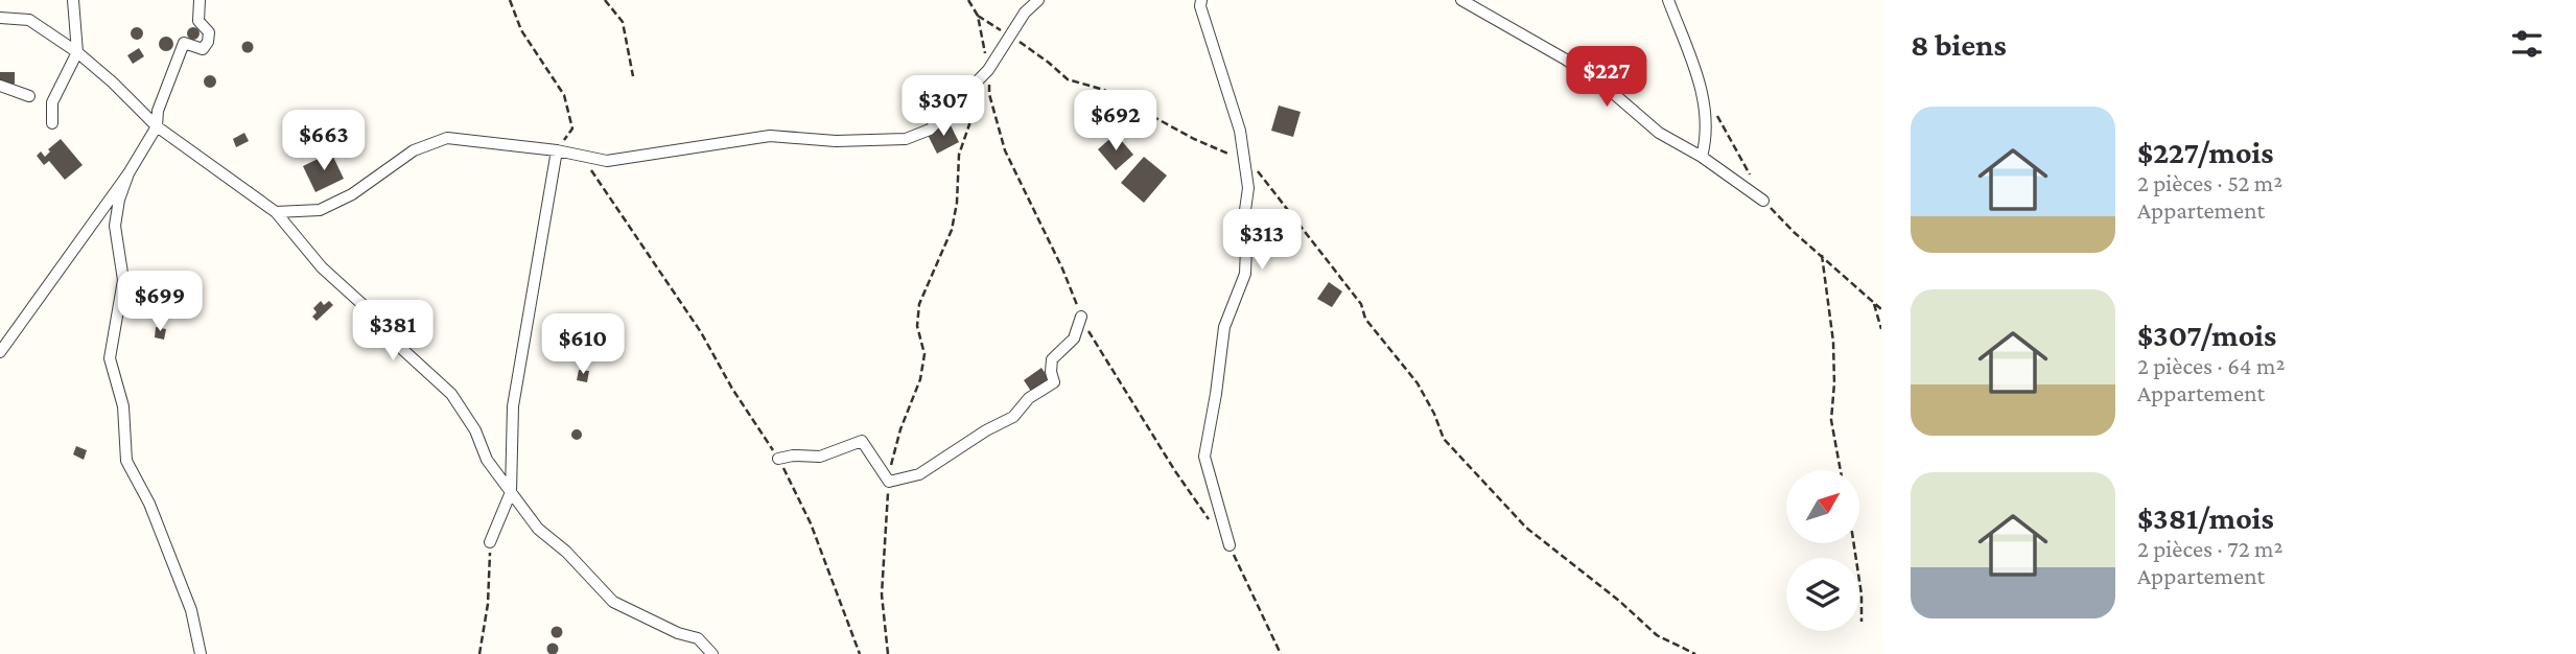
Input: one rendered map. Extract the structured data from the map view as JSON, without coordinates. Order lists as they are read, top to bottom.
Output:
{
  "north": "top right",
  "page": {
    "heading": "8 biens",
    "price": [
      "$227",
      "$307",
      "$692",
      "$663",
      "$313",
      "$699",
      "$381",
      "$610"
    ],
    "list": [
      {
        "name": "$227/mois",
        "note": "2 pièces · 52 m² · Appartement"
      },
      {
        "name": "$307/mois",
        "note": "2 pièces · 64 m² · Appartement"
      },
      {
        "name": "$381/mois",
        "note": "2 pièces · 72 m² · Appartement"
      }
    ]
  }
}
